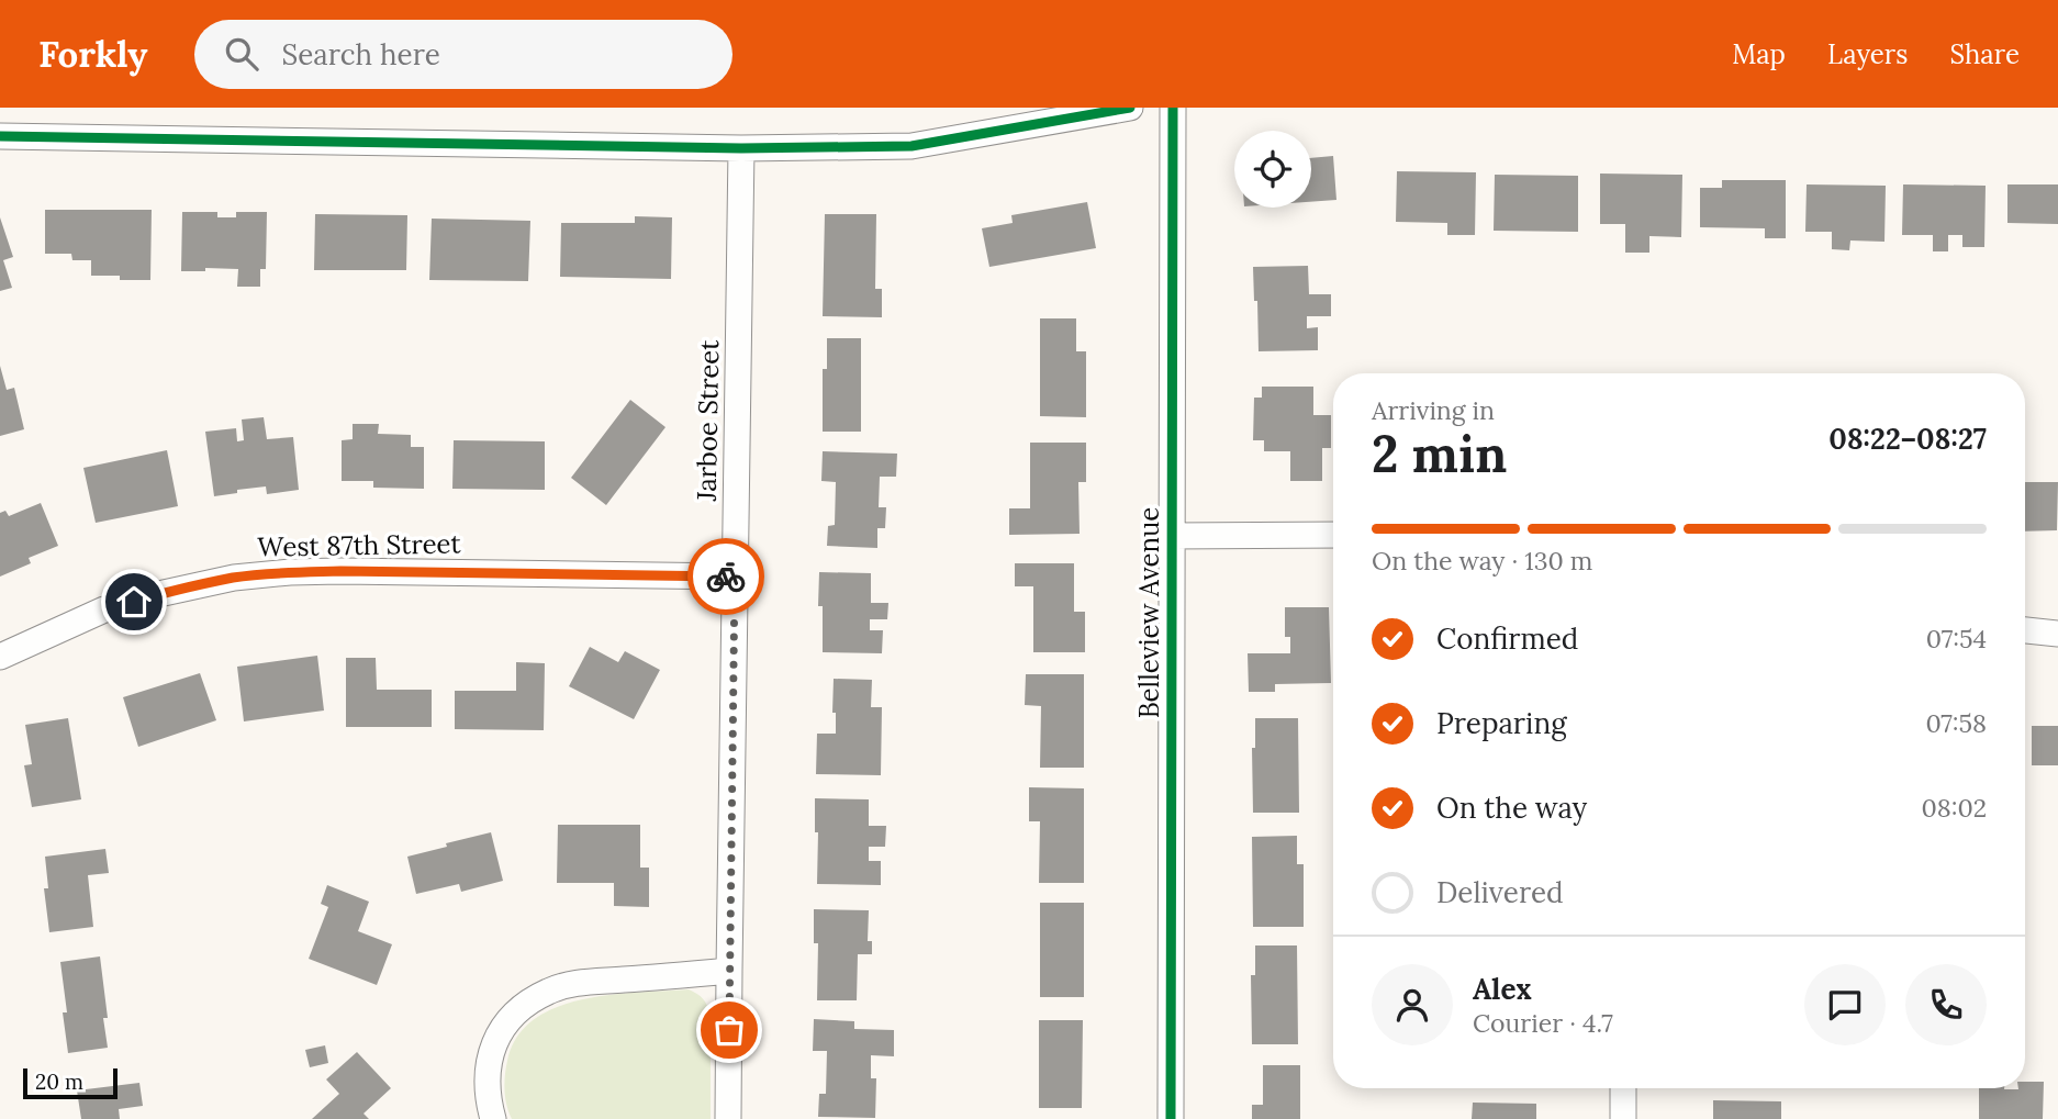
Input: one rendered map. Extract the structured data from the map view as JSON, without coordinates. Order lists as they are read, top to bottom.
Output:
{
  "streets": {
    "street": ["Jarboe Street", "West 87th Street", "Belleview Avenue"]
  },
  "crossings": [
    ["Jarboe Street", "West 87th Street"]
  ],
  "scale_bar": "20 m",
  "page": {
    "header": "Forkly",
    "search": "Search here",
    "nav": ["Map", "Layers", "Share"],
    "heading": ["2 min", "Arriving in", "08:22–08:27"],
    "panel": ["Alex", "Courier · 4.7"],
    "bar": "On the way · 130 m",
    "list": [
      ["Confirmed", "07:54"],
      ["Preparing", "07:58"],
      ["On the way", "08:02"],
      "Delivered"
    ],
    "scale": "20 m"
  }
}
